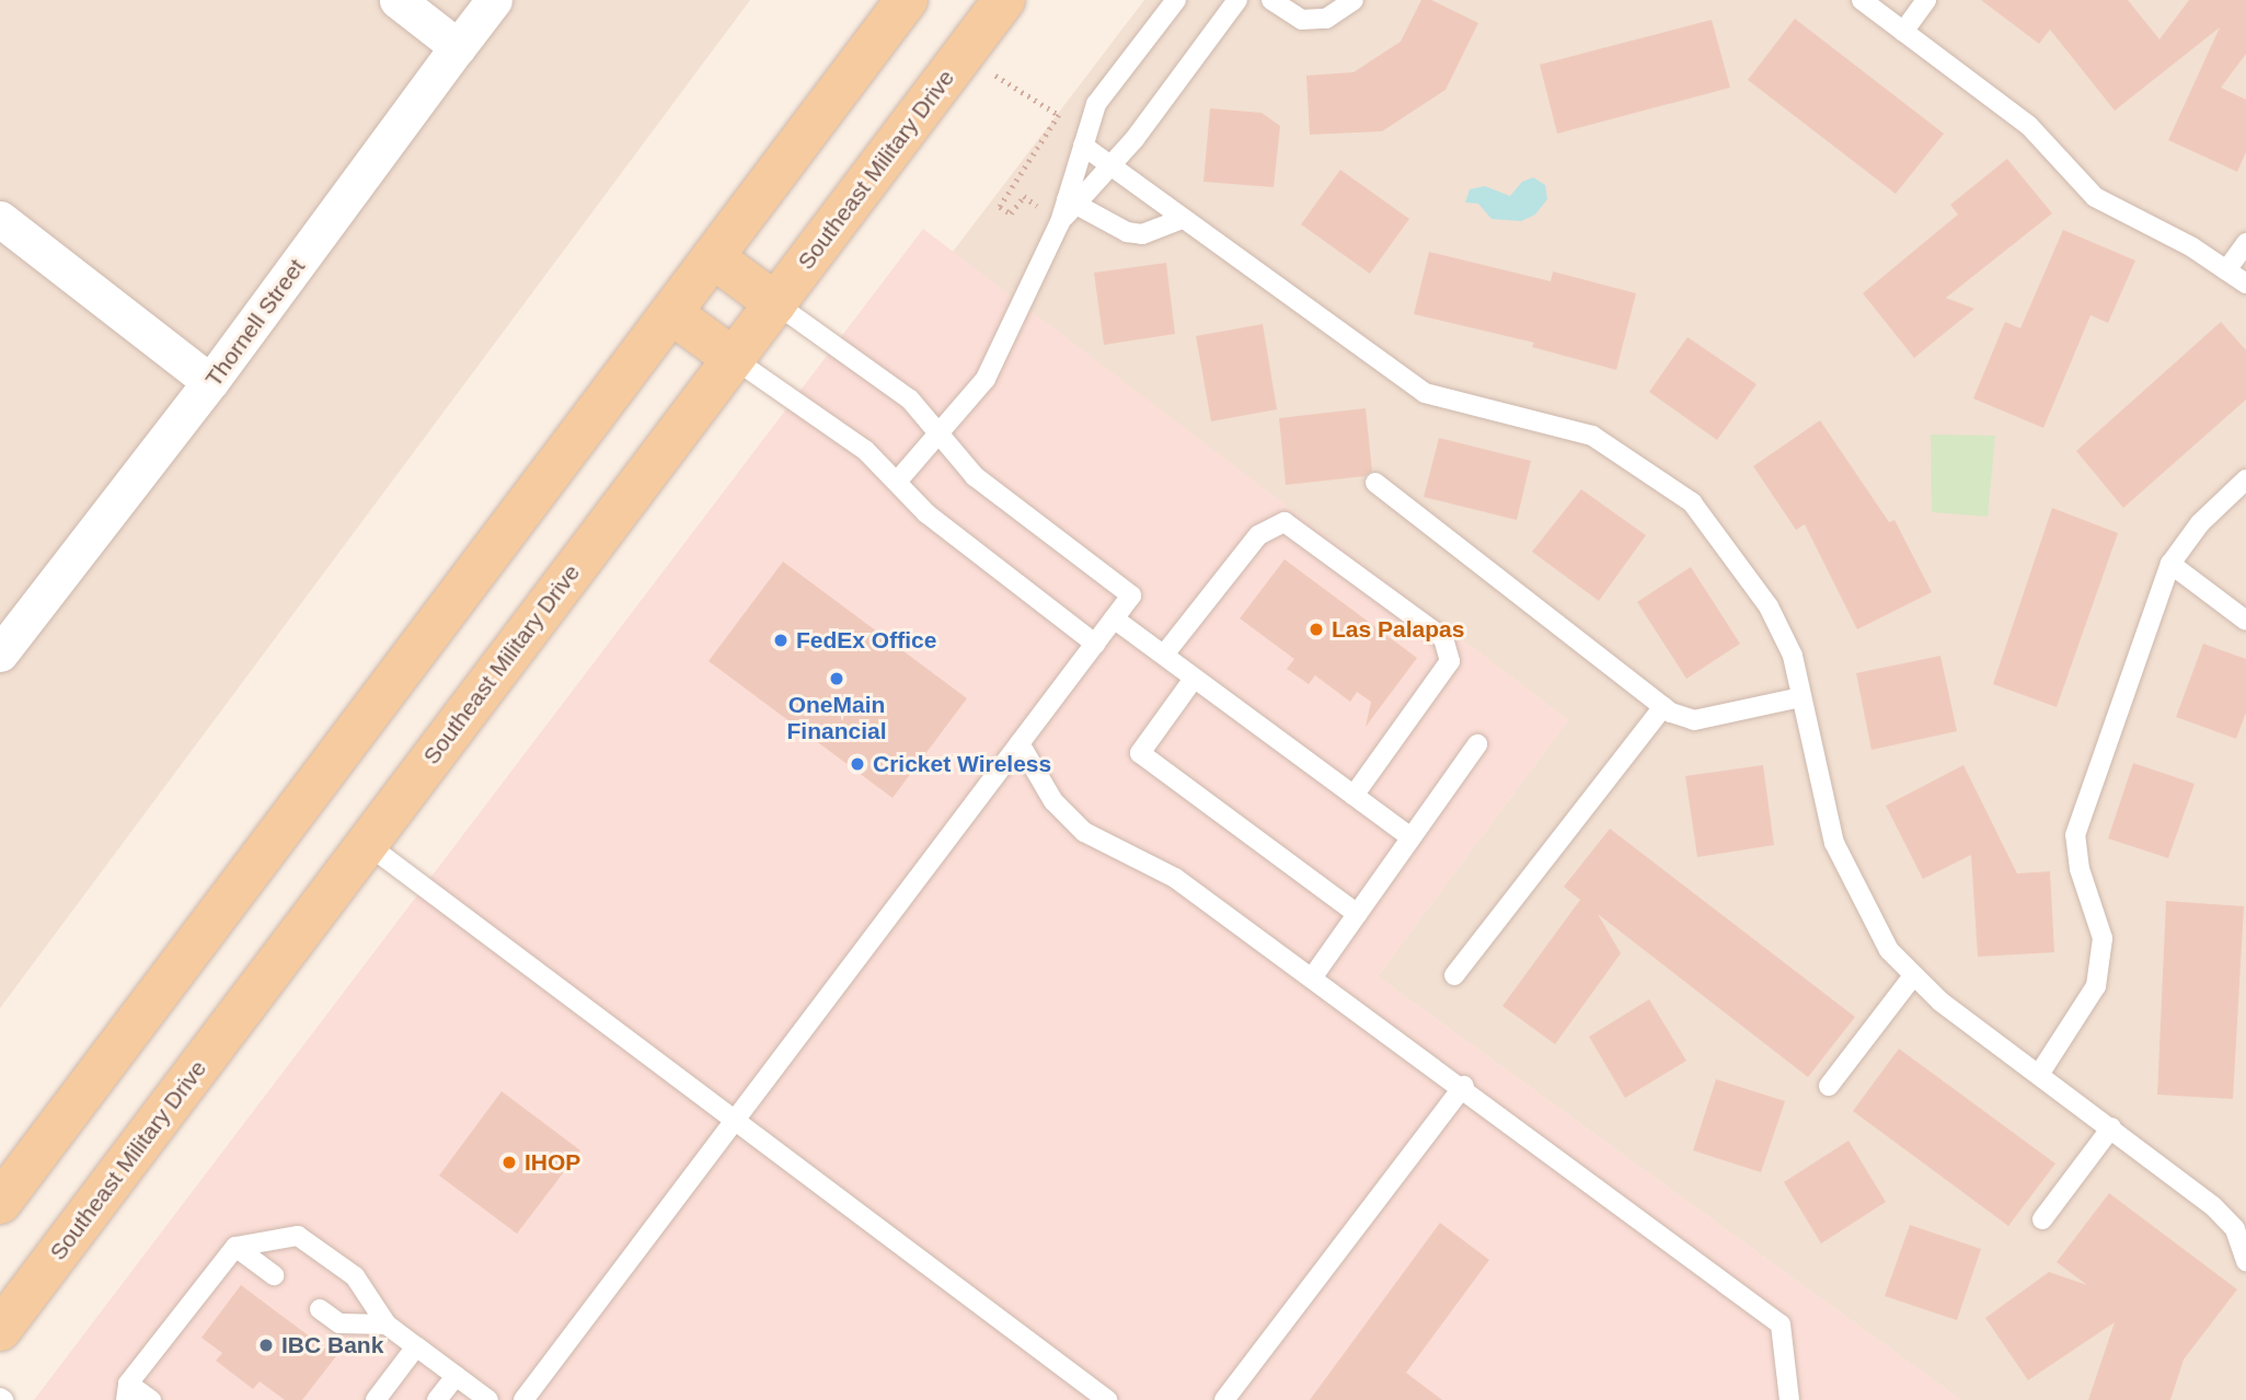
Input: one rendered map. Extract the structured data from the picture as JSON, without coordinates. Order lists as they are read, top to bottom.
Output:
{
  "streets": {
    "main road": ["Southeast Military Drive"],
    "street": ["Thornell Street"]
  },
  "places": [
    "Las Palapas",
    "FedEx Office",
    "OneMain Financial",
    "Cricket Wireless",
    "IHOP",
    "IBC Bank"
  ]
}
